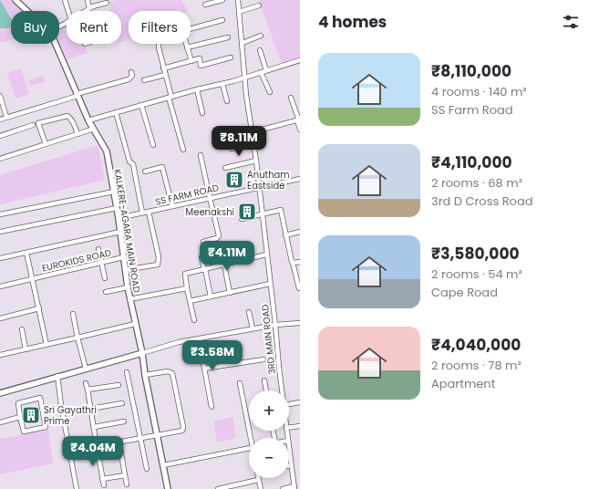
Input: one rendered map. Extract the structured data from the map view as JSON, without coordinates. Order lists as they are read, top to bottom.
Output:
{
  "streets": {
    "street": [
      "SS FARM ROAD",
      "KALKERE-AGARA MAIN ROAD",
      "EUROKIDS ROAD",
      "3RD MAIN ROAD"
    ]
  },
  "crossings": [
    ["SS FARM ROAD", "KALKERE-AGARA MAIN ROAD"],
    ["SS FARM ROAD", "3RD MAIN ROAD"],
    ["KALKERE-AGARA MAIN ROAD", "EUROKIDS ROAD"]
  ],
  "places": {
    "building": ["Anutham Eastside", "Meenakshi", "Sri Gayathri Prime"]
  },
  "page": {
    "heading": "4 homes",
    "chip": ["Buy", "Rent", "Filters"],
    "list": [
      {
        "name": "₹8,110,000",
        "note": "4 rooms · 140 m² · SS Farm Road"
      },
      {
        "name": "₹4,110,000",
        "note": "2 rooms · 68 m² · 3rd D Cross Road"
      },
      {
        "name": "₹3,580,000",
        "note": "2 rooms · 54 m² · Cape Road"
      },
      {
        "name": "₹4,040,000",
        "note": "2 rooms · 78 m² · Apartment"
      }
    ],
    "price": [
      "₹8.11M",
      "₹4.11M",
      "₹3.58M",
      "₹4.04M"
    ],
    "map_buttons": ["+", "−"]
  }
}
